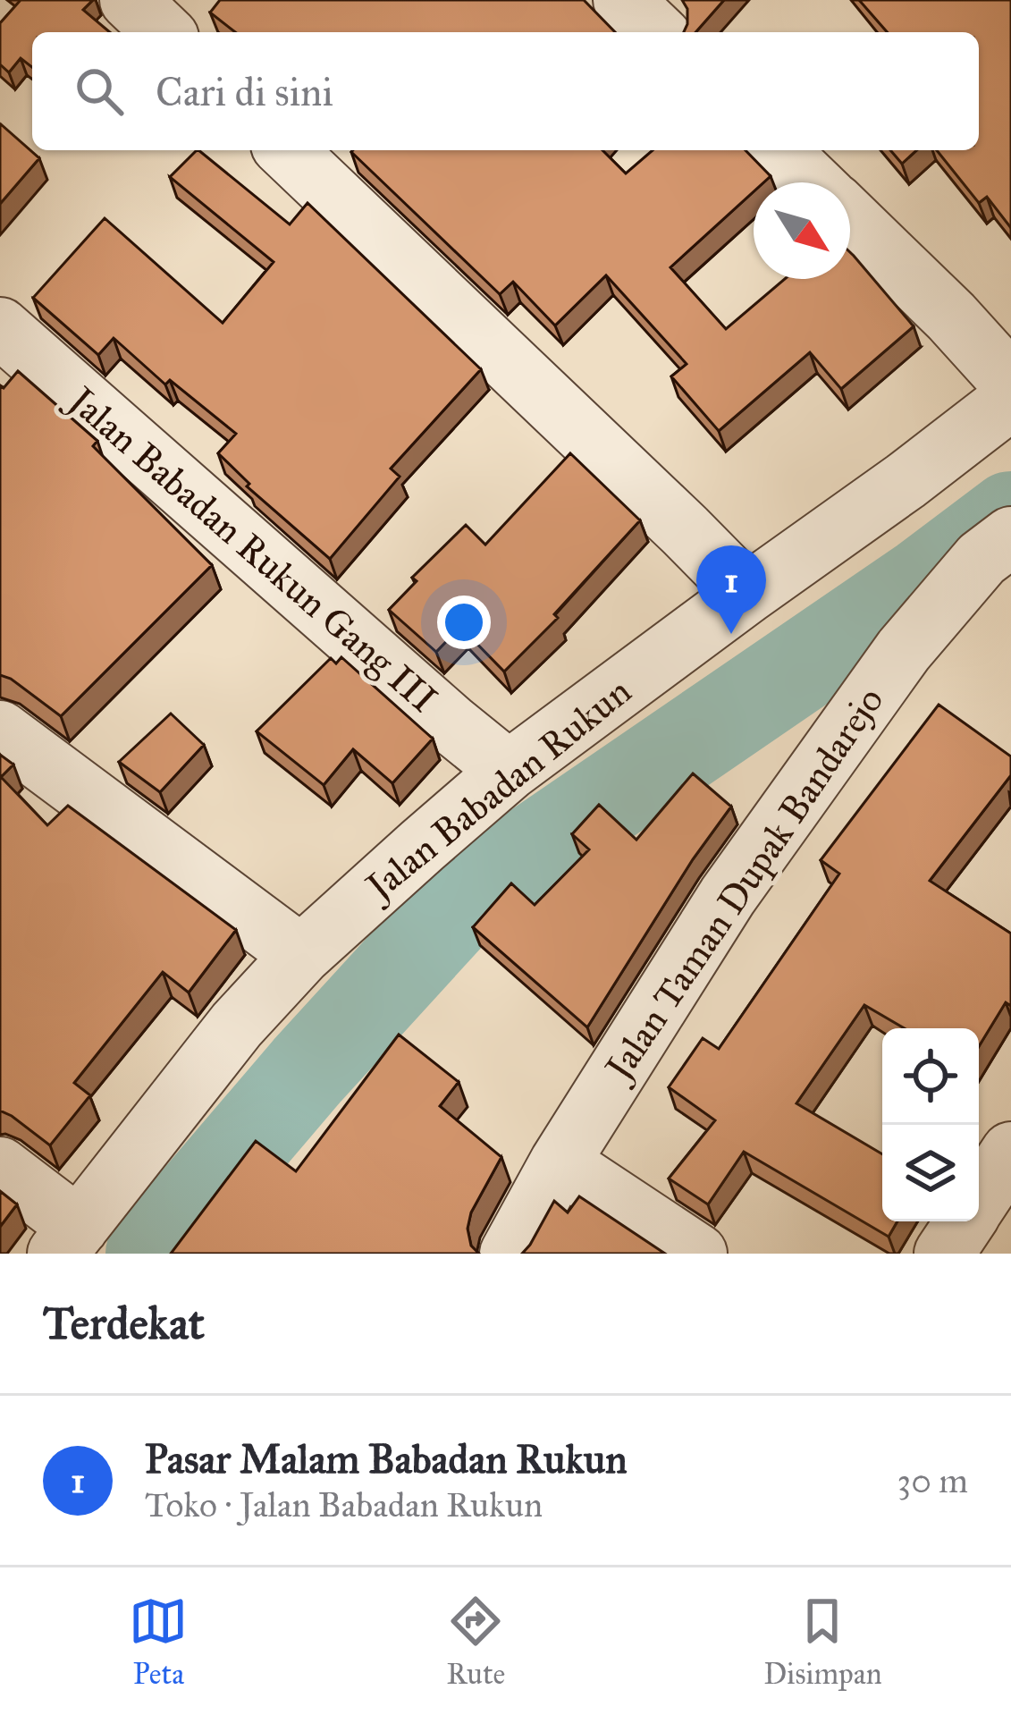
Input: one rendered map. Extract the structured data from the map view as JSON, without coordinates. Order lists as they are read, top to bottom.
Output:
{
  "streets": {
    "street": ["Jalan Babadan Rukun Gang III", "Jalan Babadan Rukun", "Jalan Taman Dupak Bandarejo"]
  },
  "crossings": [
    ["Jalan Babadan Rukun Gang III", "Jalan Babadan Rukun"]
  ],
  "north": "bottom right",
  "page": {
    "search": "Cari di sini",
    "pins": "1",
    "heading": "Terdekat",
    "list": [
      {
        "mark": "1",
        "name": "Pasar Malam Babadan Rukun",
        "note": "Toko · Jalan Babadan Rukun",
        "value": "30 m"
      }
    ],
    "nav": ["Peta", "Rute", "Disimpan"]
  }
}
